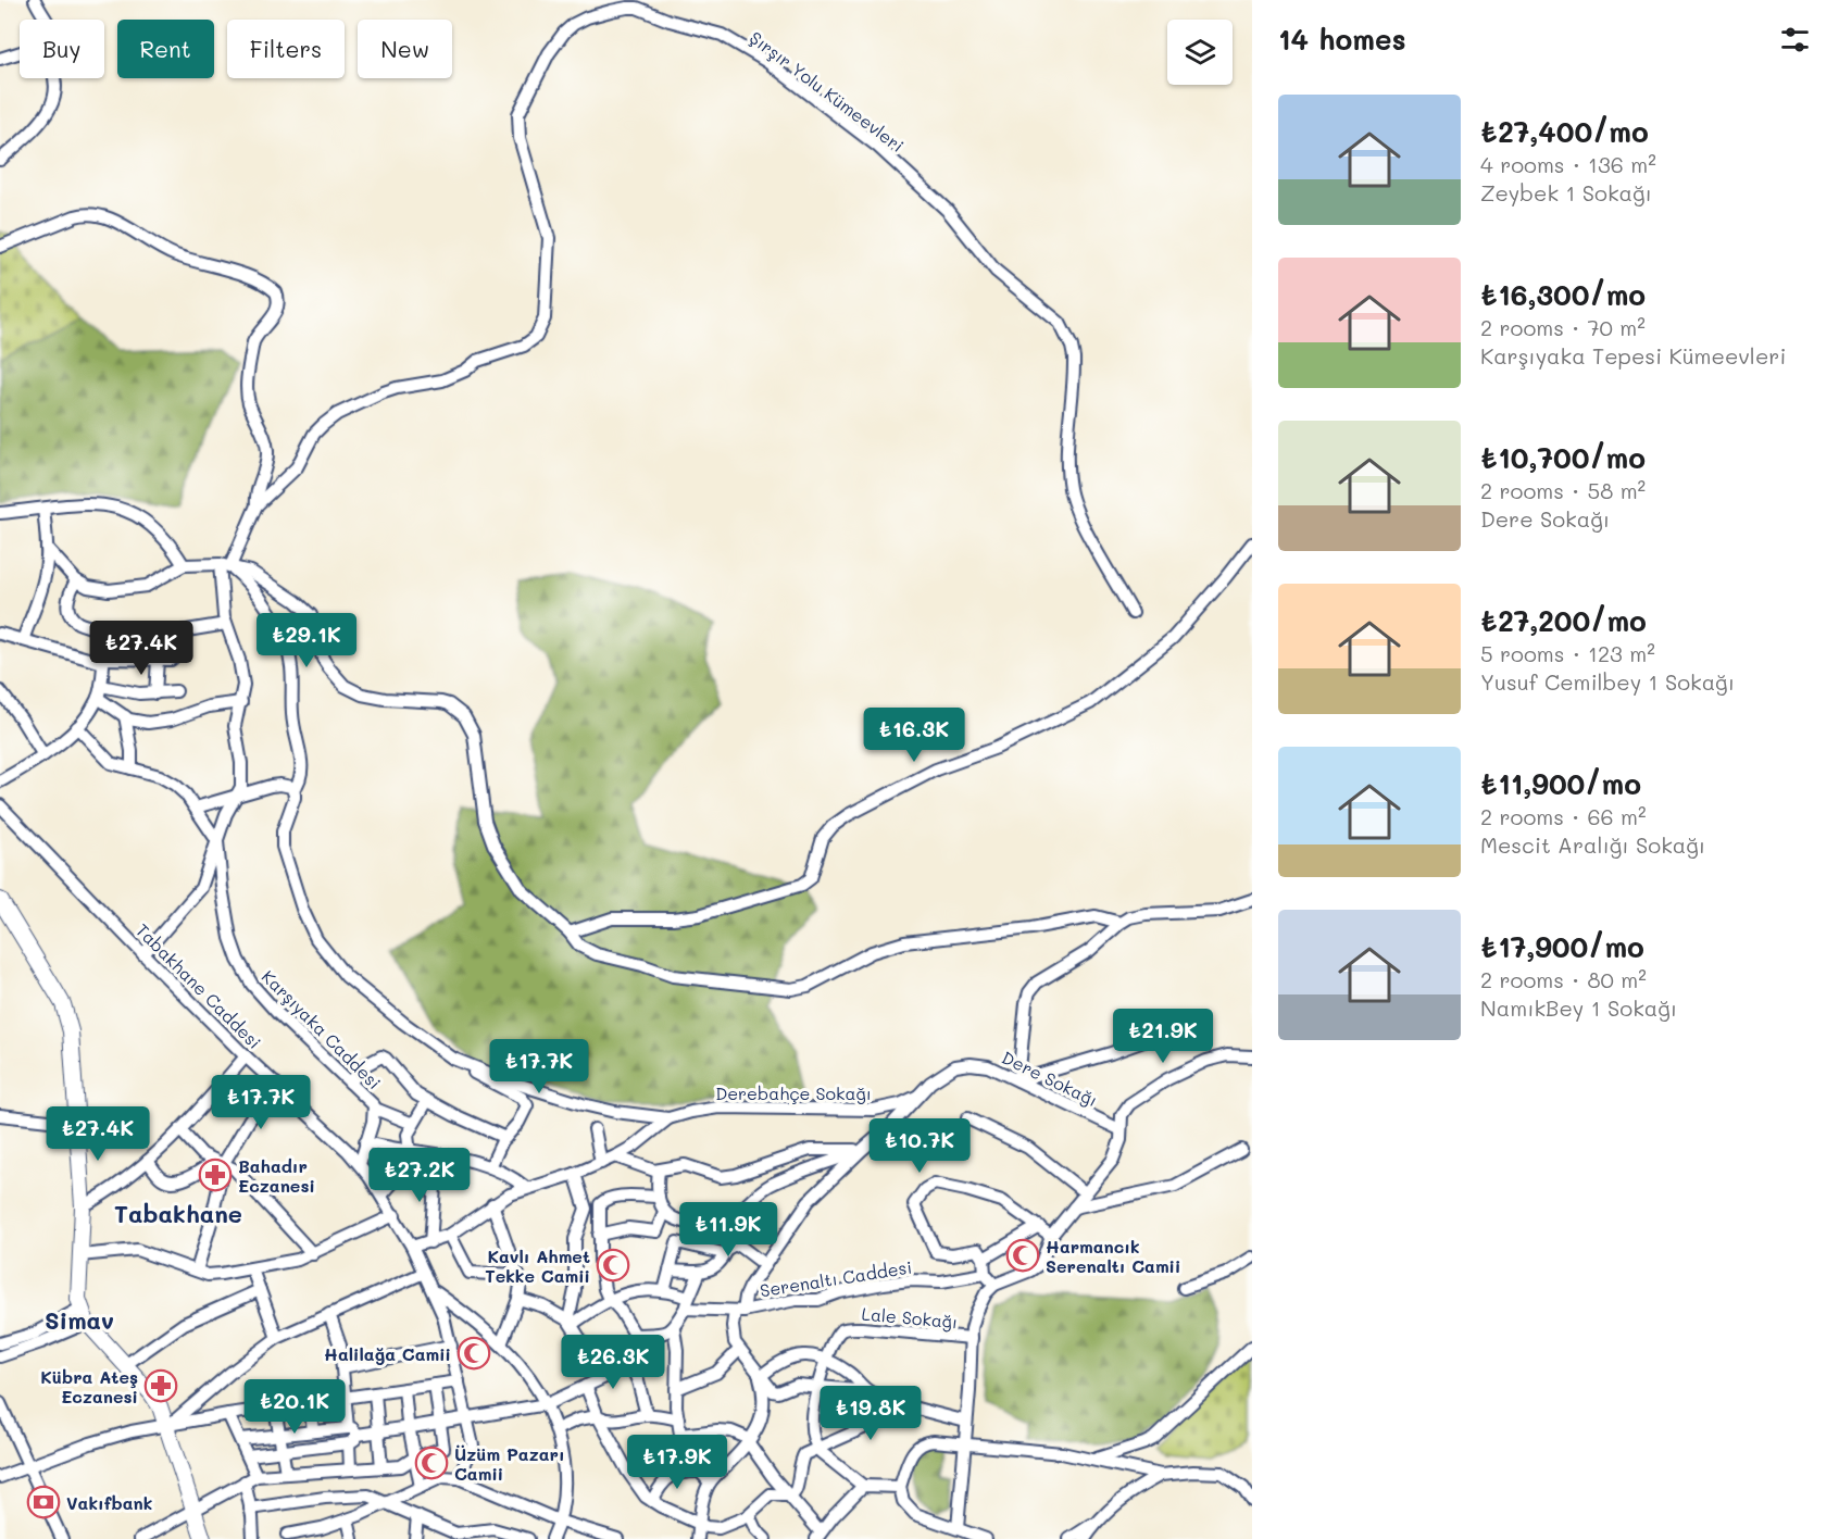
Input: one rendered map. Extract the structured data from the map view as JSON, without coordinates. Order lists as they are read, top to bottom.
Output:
{
  "streets": {
    "street": [
      "Şırşır Yolu Kümeevleri",
      "Tabakhane Caddesi",
      "Karşıyaka Caddesi",
      "Dere Sokağı",
      "Derebahçe Sokağı",
      "Serenaltı Caddesi",
      "Lale Sokağı"
    ]
  },
  "crossings": [
    ["Tabakhane Caddesi", "Karşıyaka Caddesi"],
    ["Dere Sokağı", "Derebahçe Sokağı"],
    ["Dere Sokağı", "Serenaltı Caddesi"]
  ],
  "districts": ["Tabakhane", "Simav"],
  "places": {
    "pharmacy": ["Bahadır Eczanesi", "Kübra Ateş Eczanesi"],
    "mosque": [
      "Harmancık Serenaltı Camii",
      "Kavlı Ahmet Tekke Camii",
      "Halilağa Camii",
      "Üzüm Pazarı Camii"
    ],
    "bank": ["Vakıfbank"]
  },
  "page": {
    "heading": "14 homes",
    "chip": [
      "Buy",
      "Rent",
      "Filters",
      "New"
    ],
    "list": [
      {
        "name": "₺27,400/mo",
        "note": "4 rooms · 136 m² · Zeybek 1 Sokağı"
      },
      {
        "name": "₺16,300/mo",
        "note": "2 rooms · 70 m² · Karşıyaka Tepesi Kümeevleri"
      },
      {
        "name": "₺10,700/mo",
        "note": "2 rooms · 58 m² · Dere Sokağı"
      },
      {
        "name": "₺27,200/mo",
        "note": "5 rooms · 123 m² · Yusuf Cemilbey 1 Sokağı"
      },
      {
        "name": "₺11,900/mo",
        "note": "2 rooms · 66 m² · Mescit Aralığı Sokağı"
      },
      {
        "name": "₺17,900/mo",
        "note": "2 rooms · 80 m² · NamıkBey 1 Sokağı"
      }
    ],
    "price": [
      "₺29.1K",
      "₺27.4K",
      "₺16.3K",
      "₺21.9K",
      "₺17.7K",
      "₺17.7K",
      "₺27.4K",
      "₺10.7K",
      "₺27.2K",
      "₺11.9K",
      "₺26.3K",
      "₺20.1K",
      "₺19.8K",
      "₺17.9K"
    ]
  }
}
